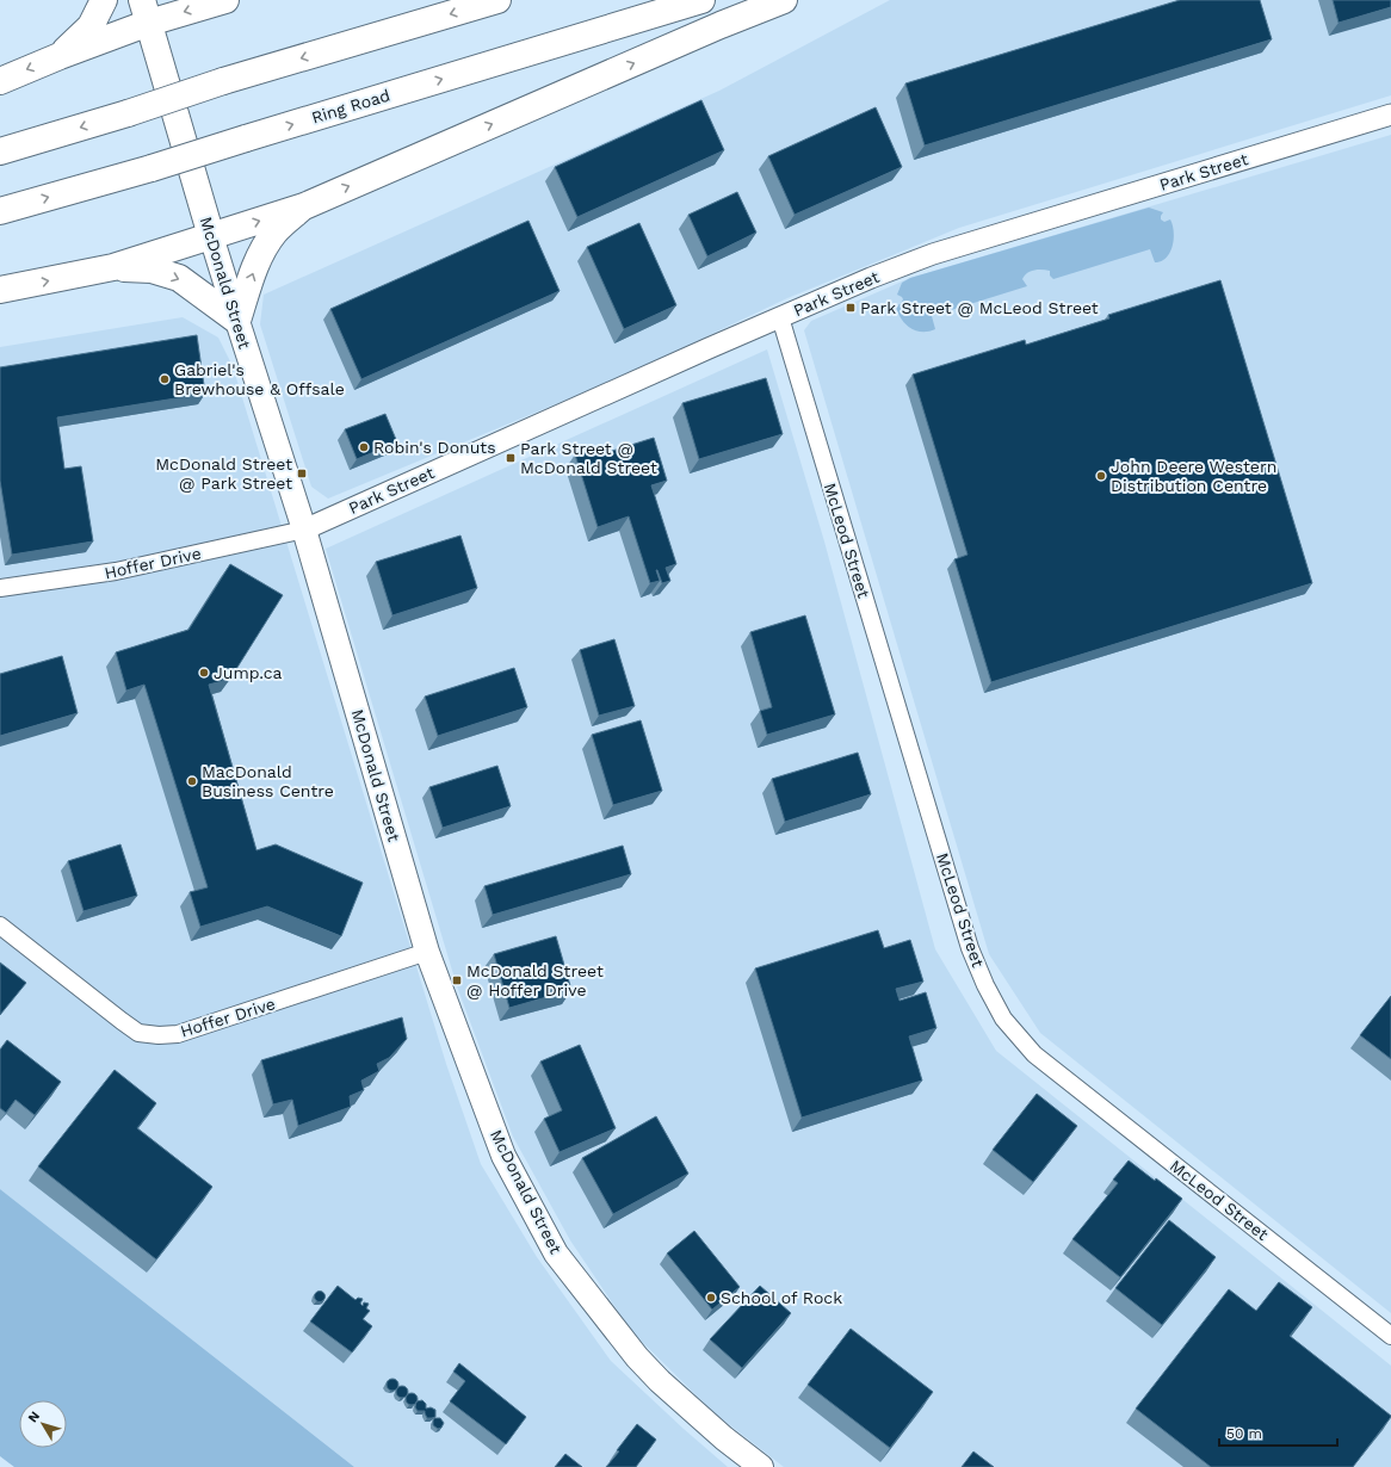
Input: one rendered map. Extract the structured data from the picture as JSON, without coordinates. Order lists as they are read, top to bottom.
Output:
{
  "streets": {
    "main road": ["Ring Road", "McDonald Street"],
    "street": ["Park Street", "McLeod Street", "Hoffer Drive"]
  },
  "crossings": [
    ["Park Street", "McDonald Street"],
    ["Park Street", "McLeod Street"],
    ["Park Street", "Hoffer Drive"],
    ["McDonald Street", "Hoffer Drive"]
  ],
  "places": {
    "transit": [
      "Park Street @ McLeod Street",
      "Park Street @ McDonald Street",
      "McDonald Street @ Park Street",
      "McDonald Street @ Hoffer Drive"
    ],
    "other": [
      "Gabriel's Brewhouse & Offsale",
      "Robin's Donuts",
      "John Deere Western Distribution Centre",
      "Jump.ca",
      "MacDonald Business Centre",
      "School of Rock"
    ]
  },
  "scale_bar": "50 m",
  "north": "top left"
}
